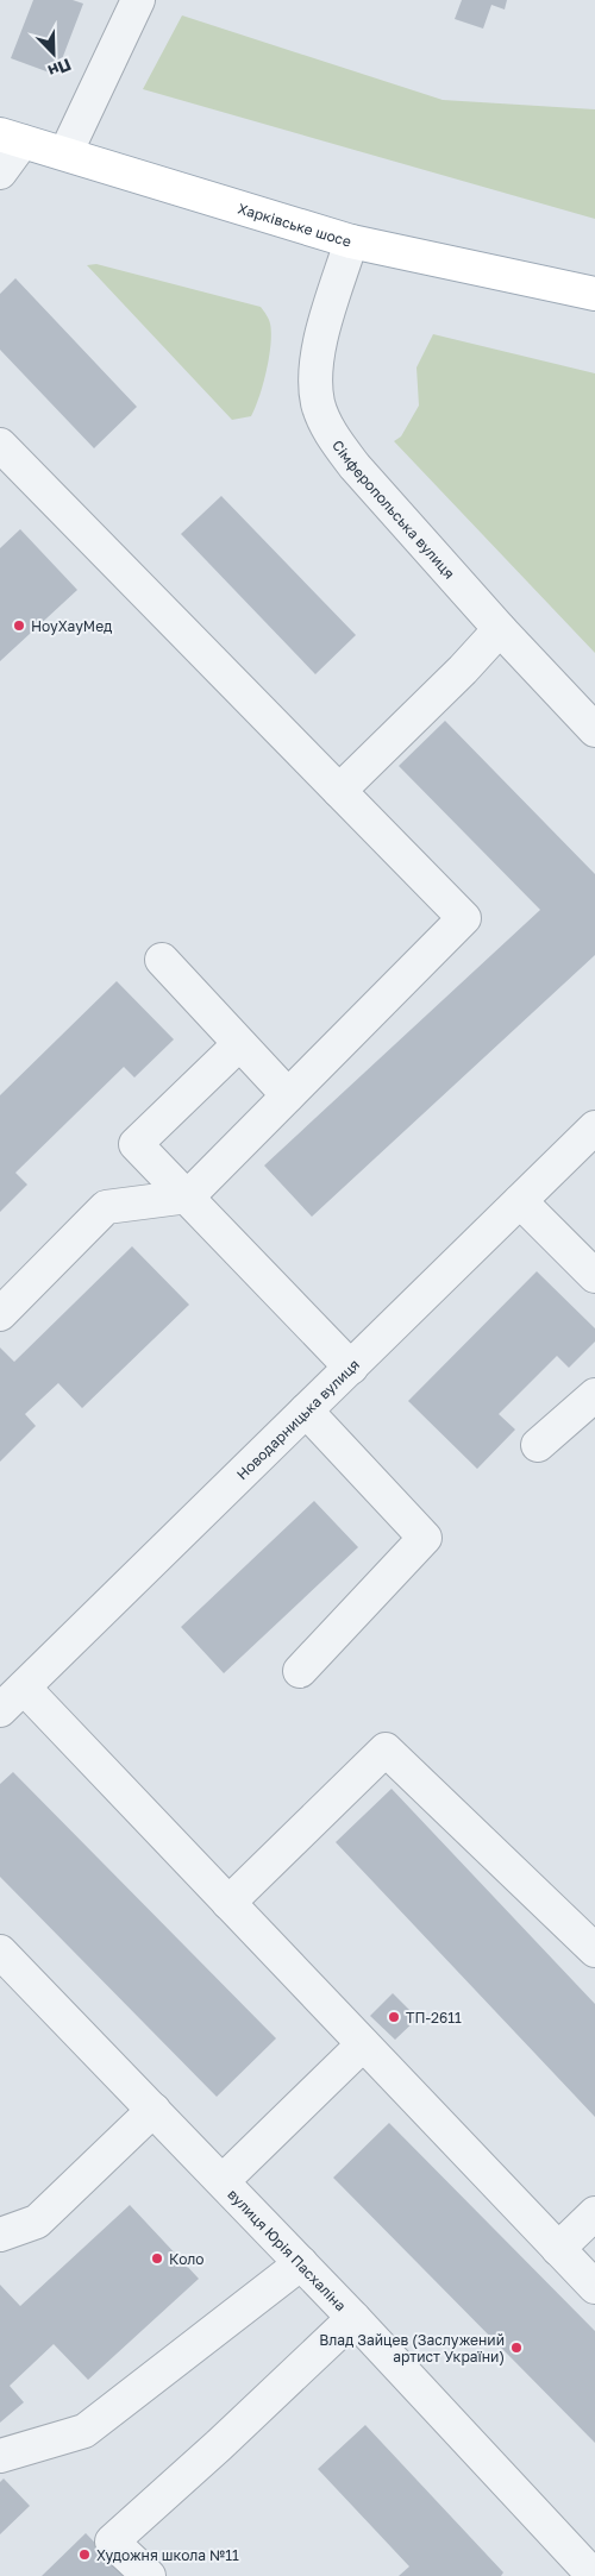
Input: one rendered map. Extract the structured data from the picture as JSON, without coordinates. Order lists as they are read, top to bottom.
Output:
{
  "streets": {
    "main road": ["Харківське шосе"],
    "street": ["Сімферопольська вулиця", "Новодарницька вулиця", "вулиця Юрія Пасхаліна"]
  },
  "crossings": [
    ["Харківське шосе", "Сімферопольська вулиця"]
  ],
  "places": [
    "НоуХауМед",
    "ТП-2611",
    "Коло",
    "Влад Зайцев (Заслужений артист України)",
    "Художня школа №11"
  ],
  "north": "bottom right"
}
